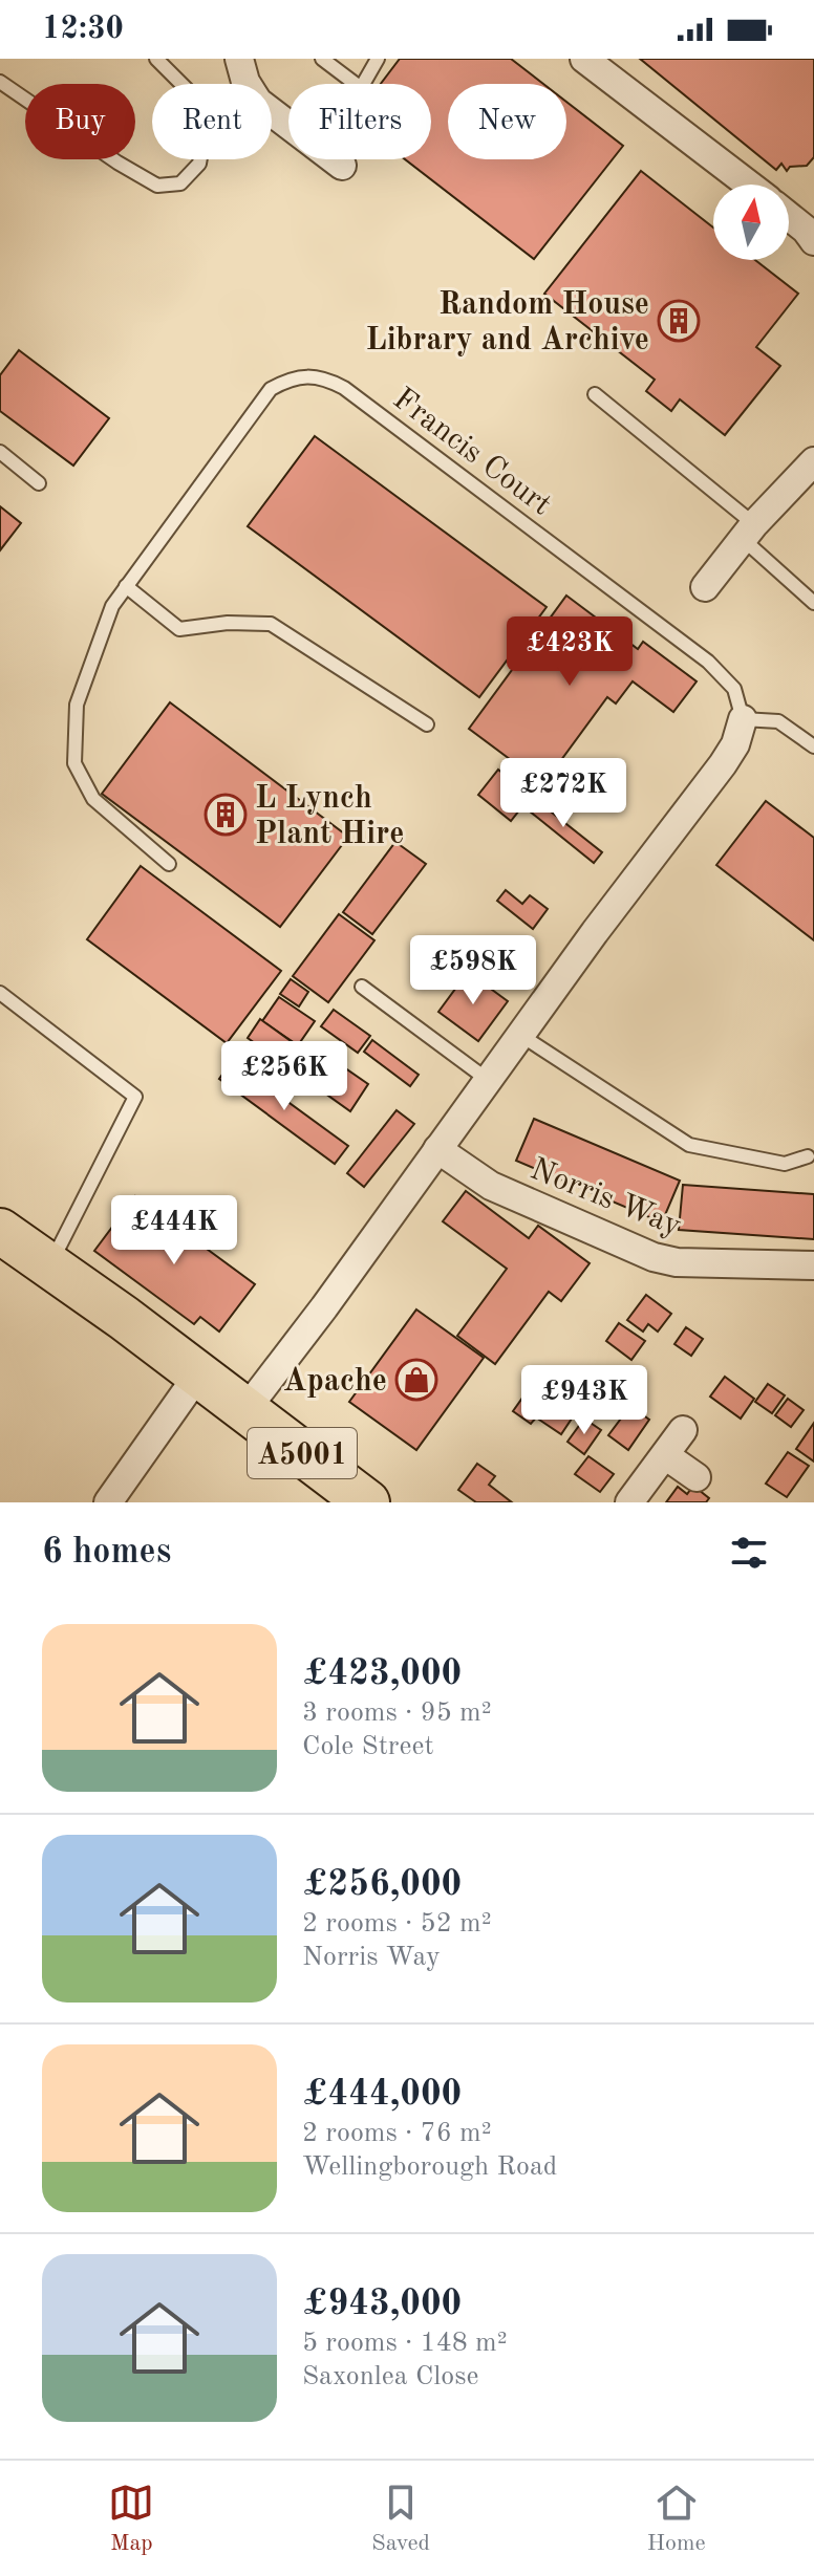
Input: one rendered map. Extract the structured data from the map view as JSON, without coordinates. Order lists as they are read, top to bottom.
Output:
{
  "streets": {
    "main road": ["A5001"],
    "street": ["Norris Way"],
    "lane": ["Francis Court"]
  },
  "places": {
    "building": ["Random House Library and Archive", "L Lynch Plant Hire"],
    "shop": ["Apache"]
  },
  "north": "top",
  "page": {
    "status": "12:30",
    "chip": [
      "Buy",
      "Rent",
      "Filters",
      "New"
    ],
    "price": [
      "£423K",
      "£272K",
      "£598K",
      "£256K",
      "£444K",
      "£943K"
    ],
    "heading": "6 homes",
    "list": [
      {
        "name": "£423,000",
        "note": "3 rooms · 95 m² · Cole Street"
      },
      {
        "name": "£256,000",
        "note": "2 rooms · 52 m² · Norris Way"
      },
      {
        "name": "£444,000",
        "note": "2 rooms · 76 m² · Wellingborough Road"
      },
      {
        "name": "£943,000",
        "note": "5 rooms · 148 m² · Saxonlea Close"
      }
    ],
    "tabs": ["Map", "Saved", "Home"]
  }
}
